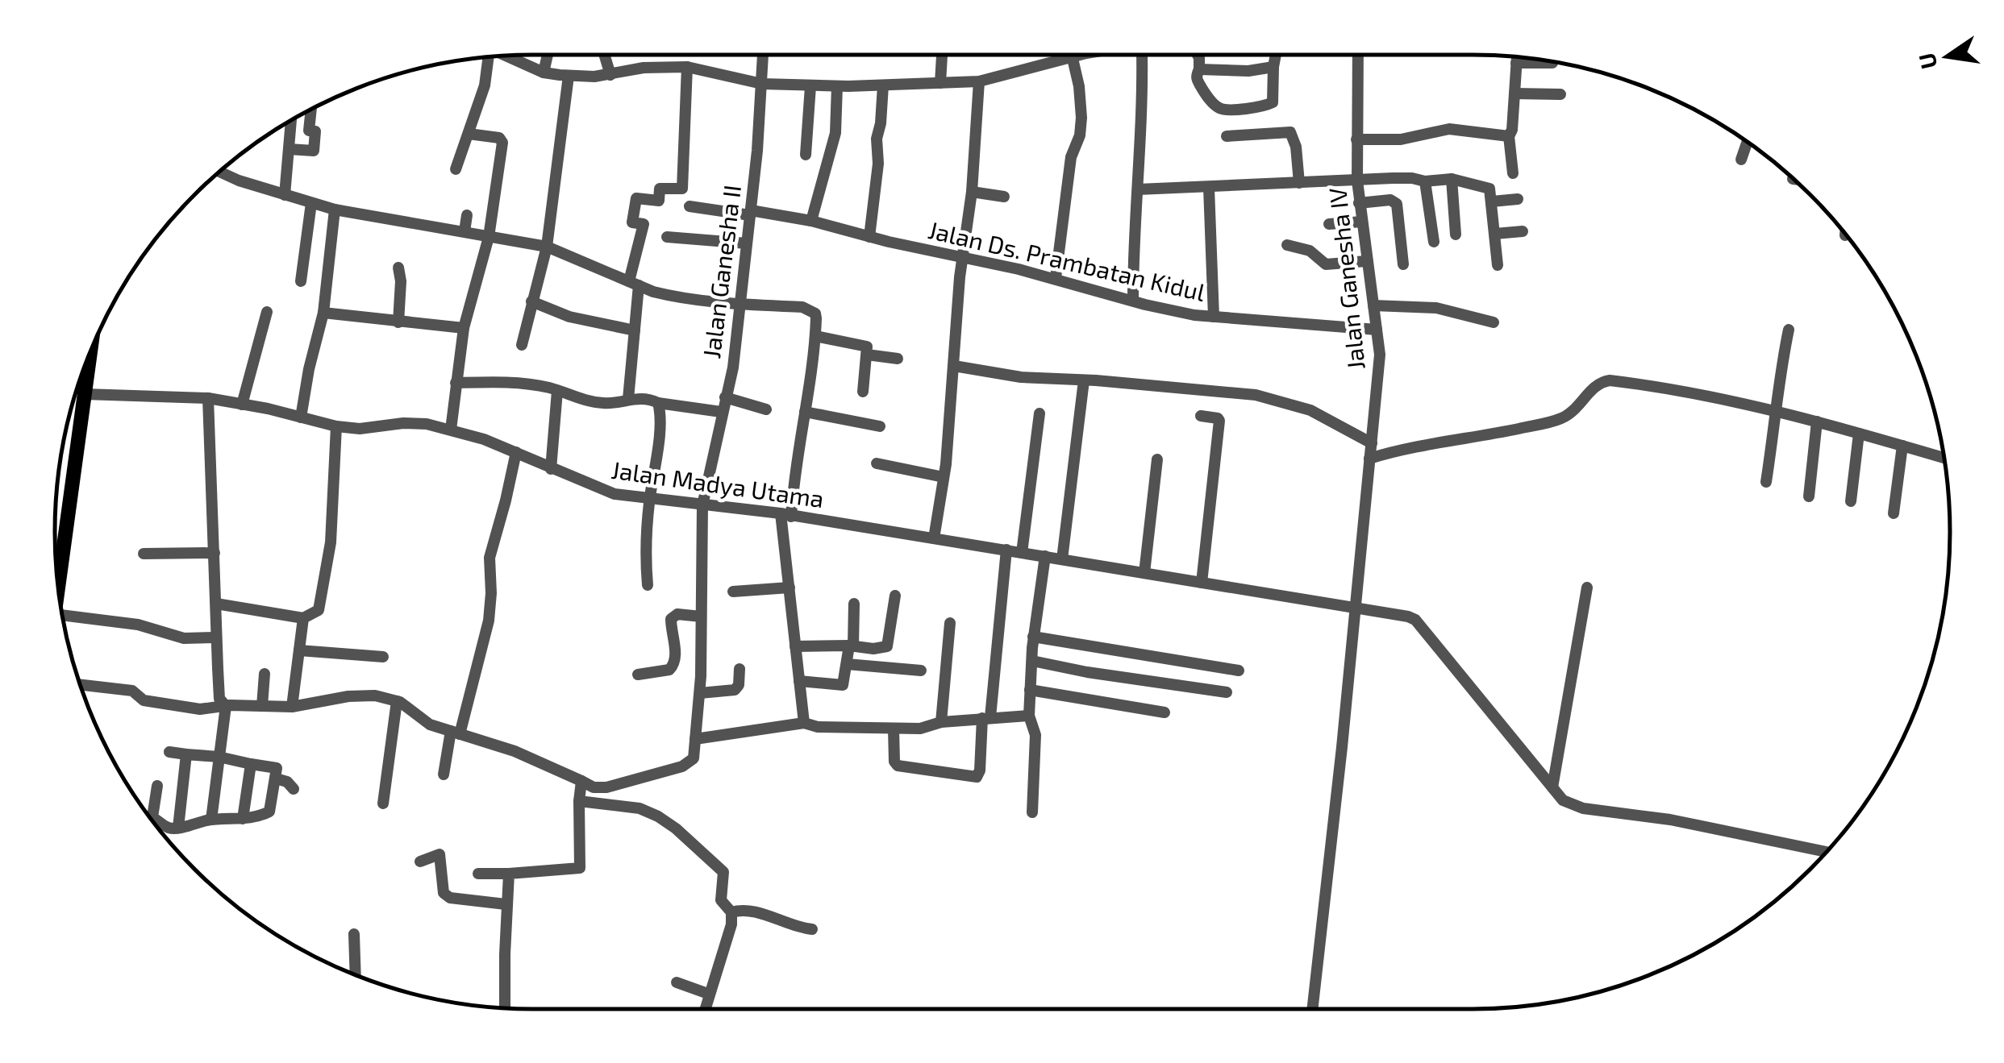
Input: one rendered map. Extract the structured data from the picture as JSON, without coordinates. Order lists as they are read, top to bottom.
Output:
{
  "streets": {
    "street": [
      "Jalan Ds. Prambatan Kidul",
      "Jalan Ganesha II",
      "Jalan Ganesha IV",
      "Jalan Madya Utama"
    ]
  },
  "crossings": [
    ["Jalan Ds. Prambatan Kidul", "Jalan Ganesha II"],
    ["Jalan Ds. Prambatan Kidul", "Jalan Ganesha IV"],
    ["Jalan Ganesha II", "Jalan Madya Utama"],
    ["Jalan Ganesha IV", "Jalan Madya Utama"]
  ],
  "north": "left"
}
